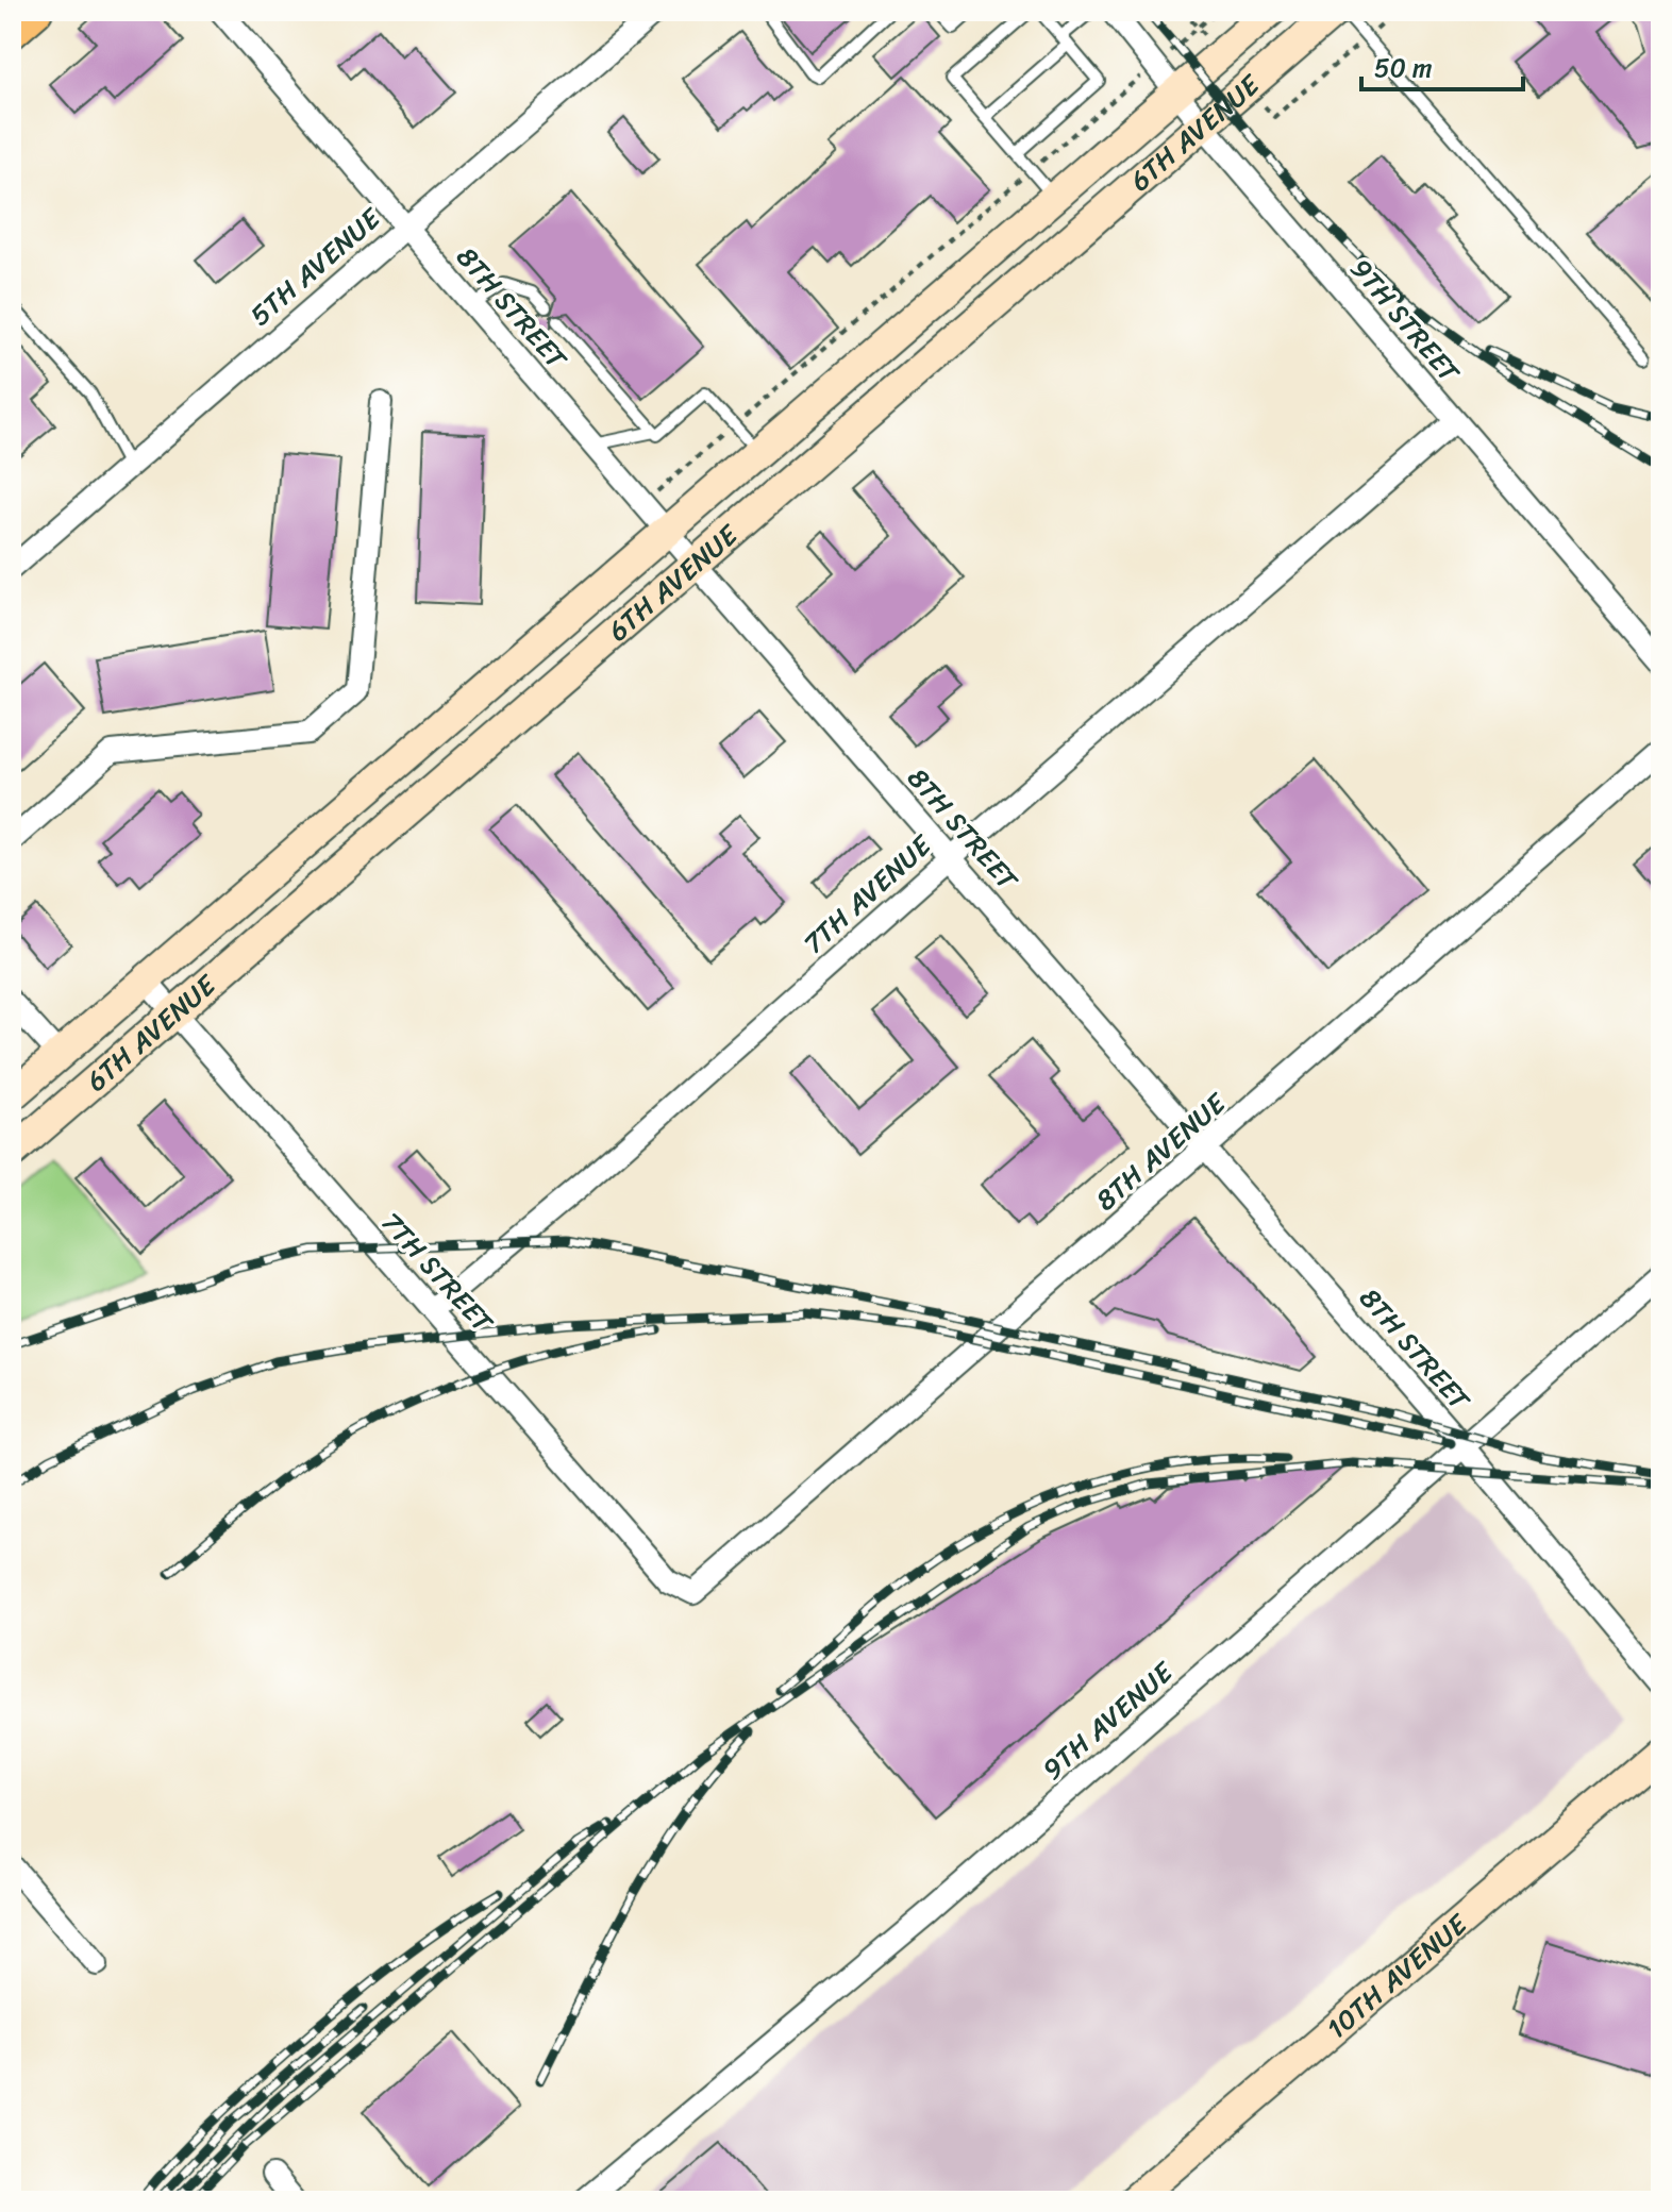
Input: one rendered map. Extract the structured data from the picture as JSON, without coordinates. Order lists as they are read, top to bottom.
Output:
{
  "streets": {
    "main road": ["6TH AVENUE", "10TH AVENUE"],
    "street": [
      "5TH AVENUE",
      "8TH STREET",
      "9TH STREET",
      "7TH AVENUE",
      "8TH AVENUE",
      "7TH STREET",
      "9TH AVENUE"
    ]
  },
  "crossings": [
    ["6TH AVENUE", "8TH STREET"],
    ["6TH AVENUE", "9TH STREET"],
    ["6TH AVENUE", "7TH STREET"],
    ["5TH AVENUE", "8TH STREET"],
    ["8TH STREET", "7TH AVENUE"],
    ["8TH STREET", "8TH AVENUE"],
    ["8TH STREET", "9TH AVENUE"],
    ["9TH STREET", "7TH AVENUE"],
    ["7TH AVENUE", "7TH STREET"],
    ["8TH AVENUE", "7TH STREET"]
  ],
  "scale_bar": "50 m"
}
